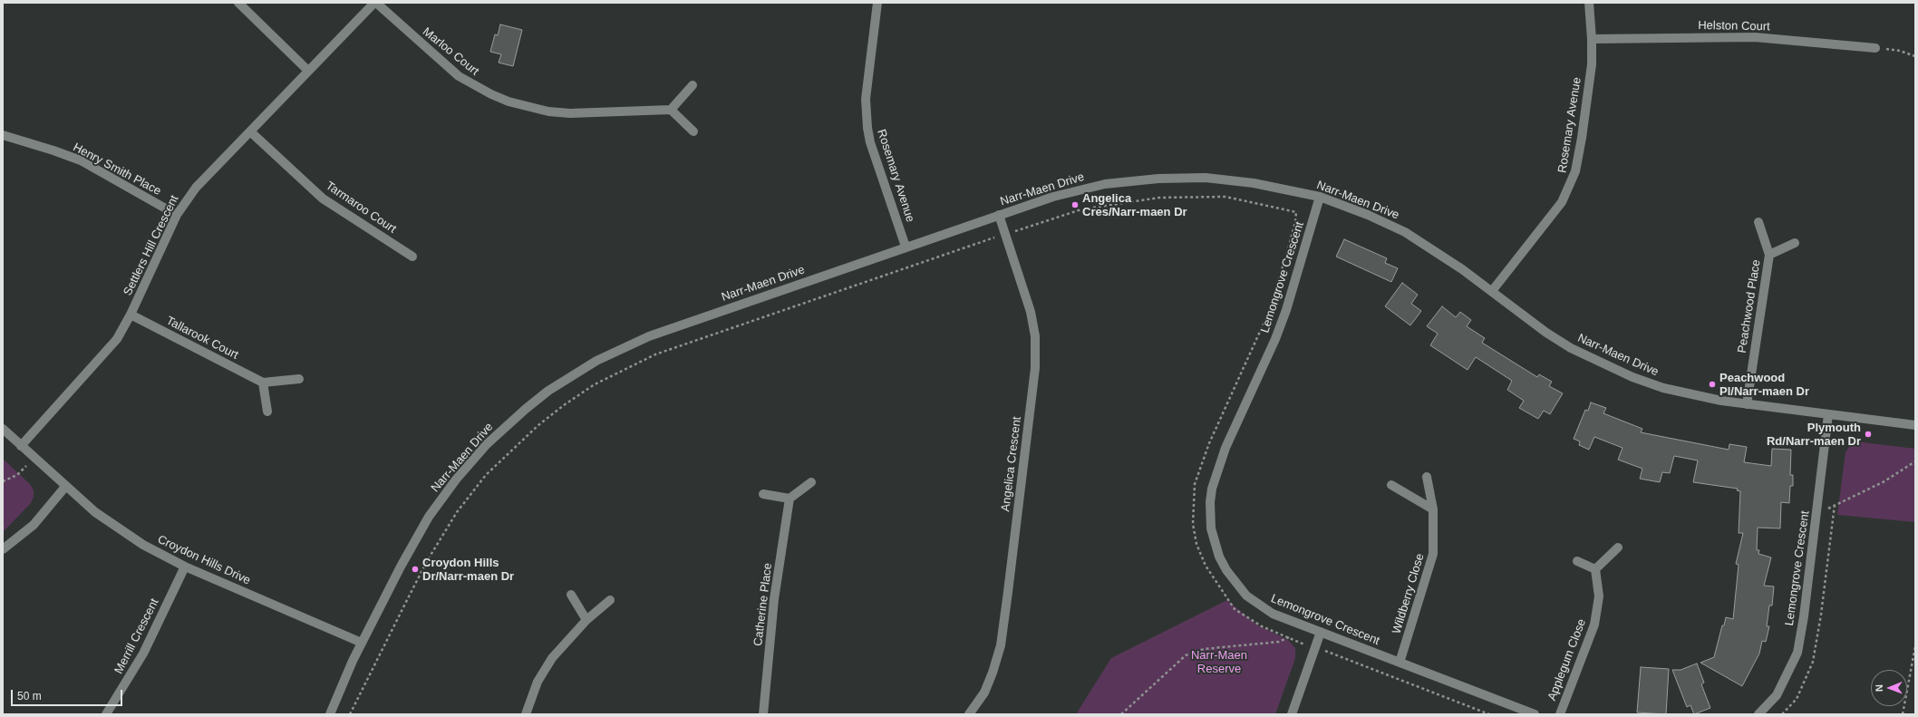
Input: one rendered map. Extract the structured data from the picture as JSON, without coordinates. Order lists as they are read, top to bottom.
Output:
{
  "streets": {
    "street": [
      "Helston Court",
      "Marloo Court",
      "Rosemary Avenue",
      "Henry Smith Place",
      "Narr-Maen Drive",
      "Tarmaroo Court",
      "Settlers Hill Crescent",
      "Lemongrove Crescent",
      "Peachwood Place",
      "Tallarook Court",
      "Angelica Crescent",
      "Croydon Hills Drive",
      "Wildberry Close",
      "Catherine Place",
      "Merrill Crescent",
      "Applegum Close"
    ]
  },
  "crossings": [
    ["Helston Court", "Rosemary Avenue"],
    ["Marloo Court", "Settlers Hill Crescent"],
    ["Rosemary Avenue", "Narr-Maen Drive"],
    ["Henry Smith Place", "Settlers Hill Crescent"],
    ["Narr-Maen Drive", "Lemongrove Crescent"],
    ["Narr-Maen Drive", "Peachwood Place"],
    ["Narr-Maen Drive", "Angelica Crescent"],
    ["Narr-Maen Drive", "Croydon Hills Drive"],
    ["Tarmaroo Court", "Settlers Hill Crescent"],
    ["Settlers Hill Crescent", "Tallarook Court"],
    ["Settlers Hill Crescent", "Croydon Hills Drive"],
    ["Lemongrove Crescent", "Wildberry Close"],
    ["Croydon Hills Drive", "Merrill Crescent"]
  ],
  "parks": ["Narr-Maen Reserve"],
  "places": [
    "Angelica Cres/Narr-maen Dr",
    "Peachwood Pl/Narr-maen Dr",
    "Plymouth Rd/Narr-maen Dr",
    "Croydon Hills Dr/Narr-maen Dr"
  ],
  "scale_bar": "50 m",
  "north": "left"
}
